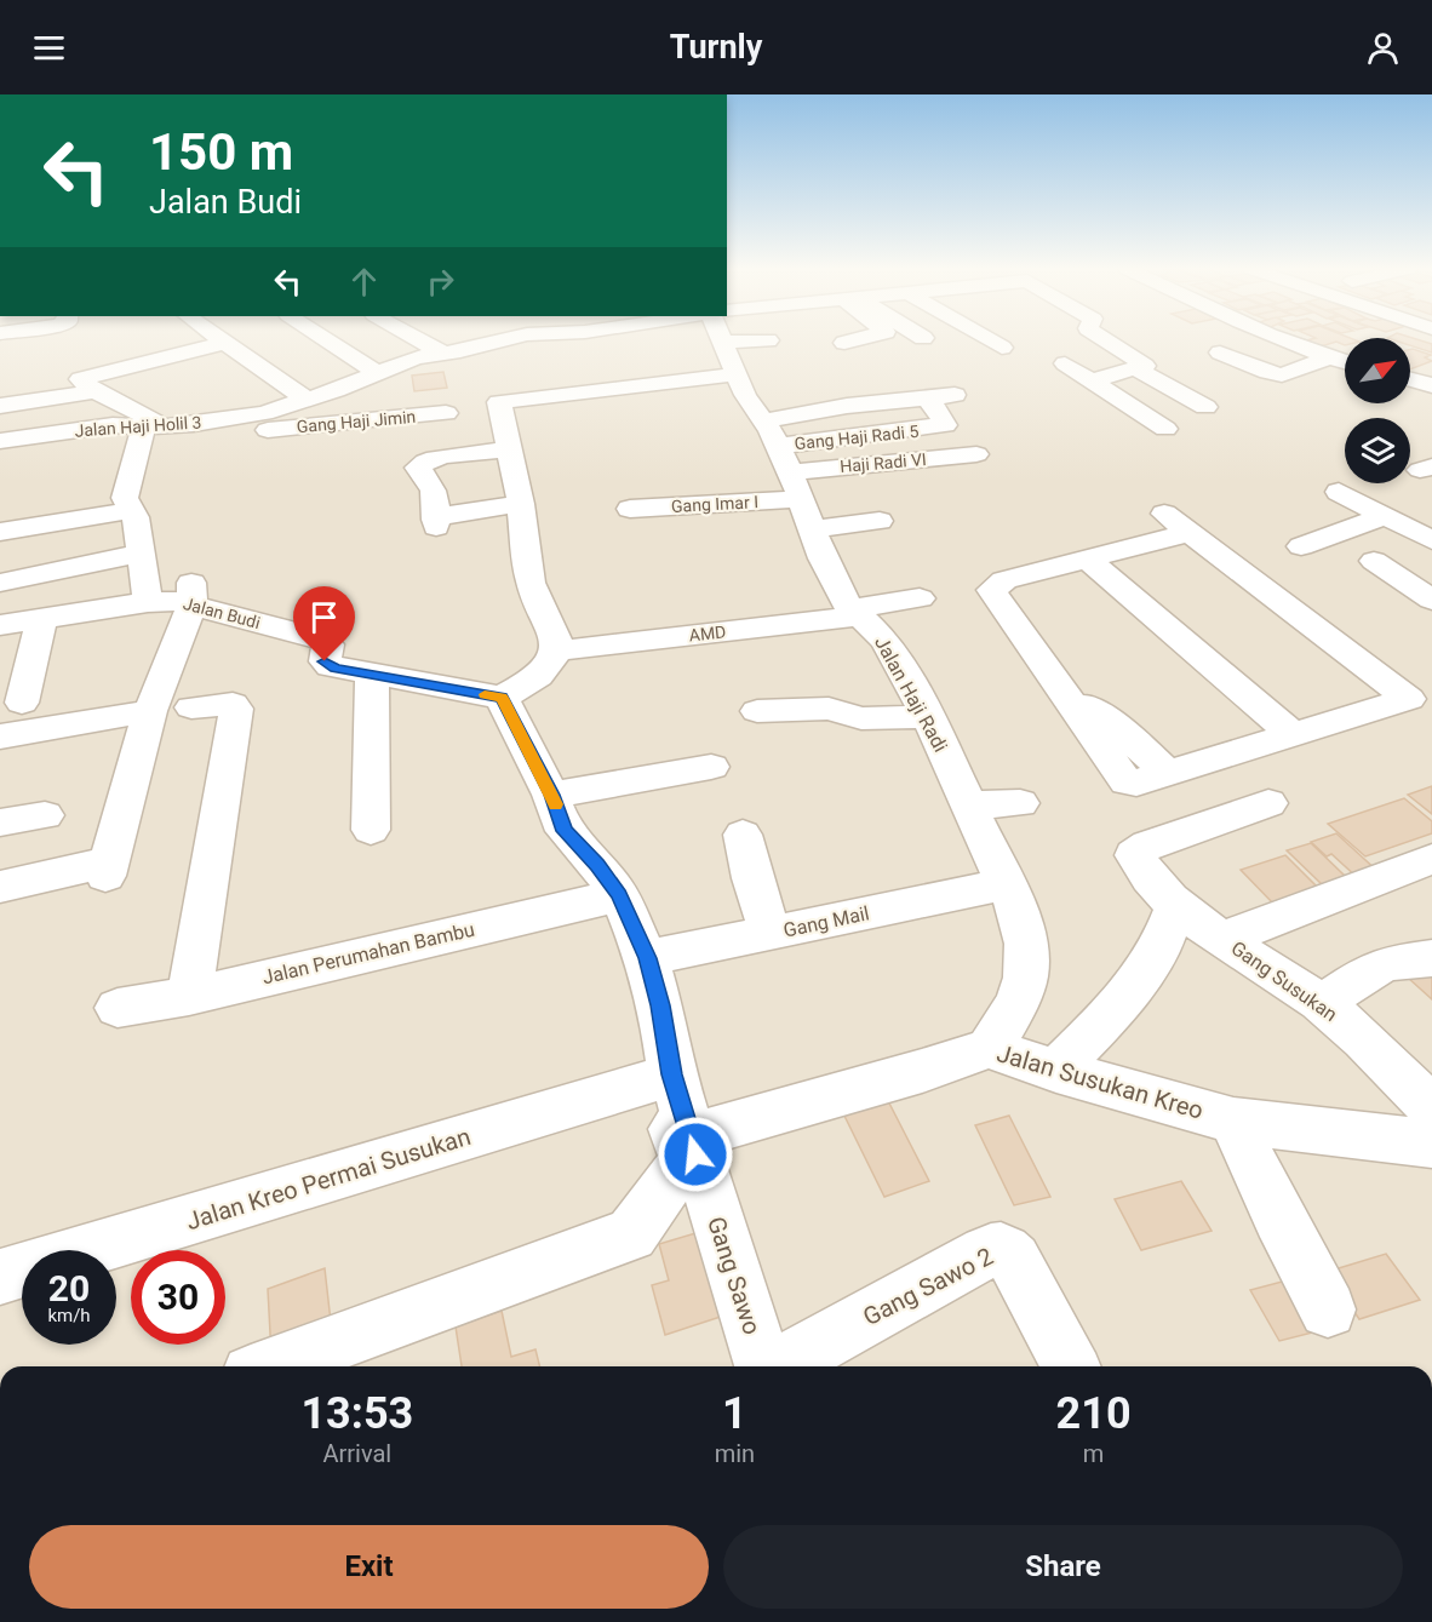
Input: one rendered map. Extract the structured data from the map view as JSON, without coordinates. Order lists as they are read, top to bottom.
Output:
{
  "streets": {
    "street": [
      "Gang Haji Jimin",
      "Jalan Haji Holil 3",
      "Gang Haji Radi 5",
      "Haji Radi VI",
      "Gang Imar I",
      "Jalan Budi",
      "AMD",
      "Jalan Haji Radi",
      "Gang Mail",
      "Jalan Perumahan Bambu",
      "Gang Susukan",
      "Jalan Susukan Kreo",
      "Jalan Kreo Permai Susukan",
      "Gang Sawo",
      "Gang Sawo 2"
    ]
  },
  "crossings": [
    ["Gang Haji Jimin", "Jalan Haji Holil 3"],
    ["Gang Haji Radi 5", "Haji Radi VI"],
    ["Gang Haji Radi 5", "Gang Imar I"],
    ["Gang Haji Radi 5", "Jalan Haji Radi"],
    ["Haji Radi VI", "Gang Imar I"],
    ["Haji Radi VI", "Jalan Haji Radi"],
    ["Gang Imar I", "Jalan Haji Radi"],
    ["AMD", "Jalan Haji Radi"],
    ["Jalan Haji Radi", "Gang Mail"],
    ["Jalan Haji Radi", "Jalan Susukan Kreo"],
    ["Jalan Susukan Kreo", "Gang Sawo"],
    ["Jalan Kreo Permai Susukan", "Gang Sawo"]
  ],
  "north": "top right",
  "page": {
    "header": "Turnly",
    "turn": ["150 m", "Jalan Budi"],
    "speed": "20 km/h",
    "limit": "30",
    "eta": [
      "13:53",
      "Arrival",
      "1",
      "min",
      "210",
      "m"
    ],
    "buttons": ["Exit", "Share"]
  }
}
